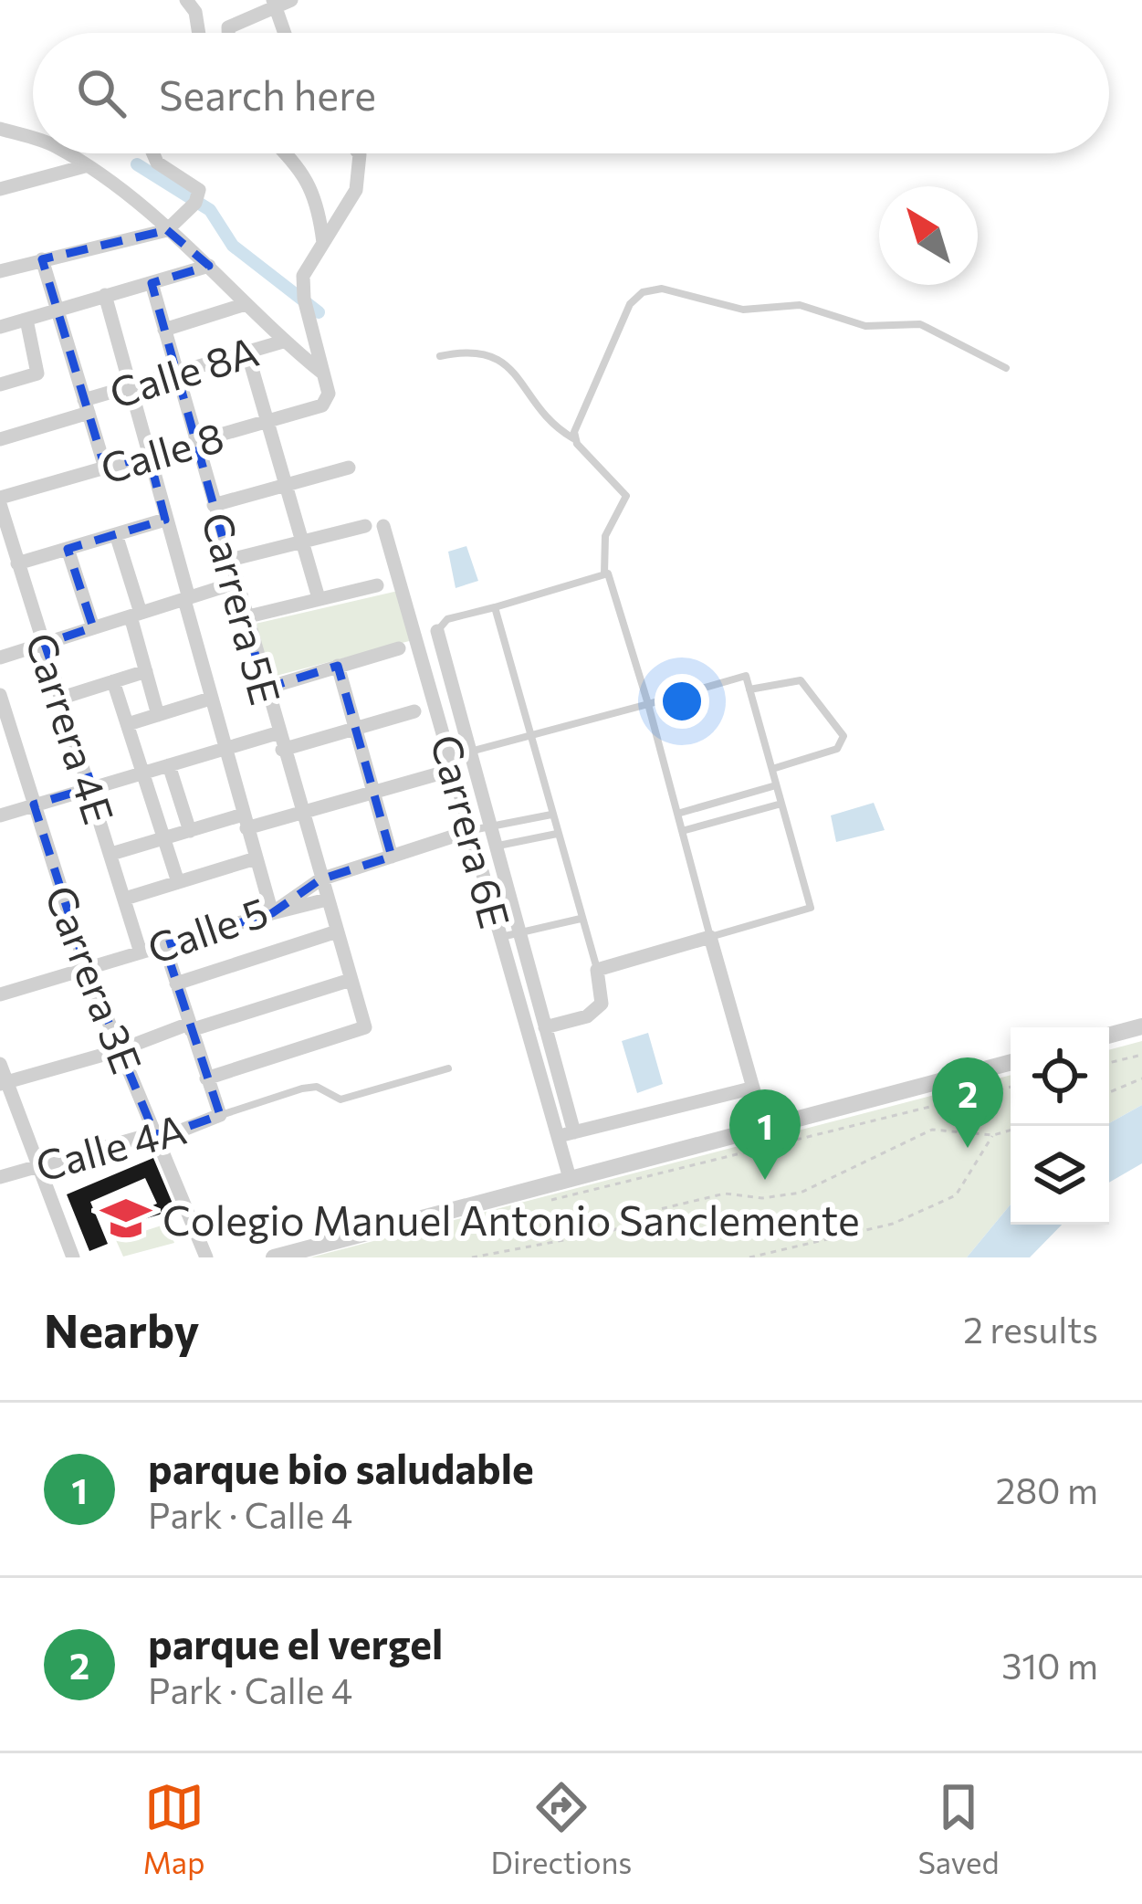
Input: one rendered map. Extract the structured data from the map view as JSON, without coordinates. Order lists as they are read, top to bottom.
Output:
{
  "streets": {
    "street": [
      "Calle 8A",
      "Calle 8",
      "Carrera 5E",
      "Carrera 4E",
      "Carrera 6E",
      "Calle 5",
      "Carrera 3E",
      "Calle 4A"
    ]
  },
  "crossings": [
    ["Calle 8A", "Carrera 5E"],
    ["Calle 8", "Carrera 5E"],
    ["Calle 8", "Carrera 4E"],
    ["Carrera 5E", "Calle 5"],
    ["Carrera 5E", "Calle 4A"],
    ["Carrera 4E", "Calle 5"],
    ["Carrera 6E", "Calle 5"],
    ["Calle 5", "Carrera 3E"],
    ["Carrera 3E", "Calle 4A"]
  ],
  "places": {
    "school or university": ["Colegio Manuel Antonio Sanclemente"]
  },
  "north": "top left",
  "page": {
    "search": "Search here",
    "pins": ["2", "1"],
    "heading": ["Nearby", "2 results"],
    "list": [
      {
        "mark": "1",
        "name": "parque bio saludable",
        "note": "Park · Calle 4",
        "value": "280 m"
      },
      {
        "mark": "2",
        "name": "parque el vergel",
        "note": "Park · Calle 4",
        "value": "310 m"
      }
    ],
    "nav": ["Map", "Directions", "Saved"]
  }
}
